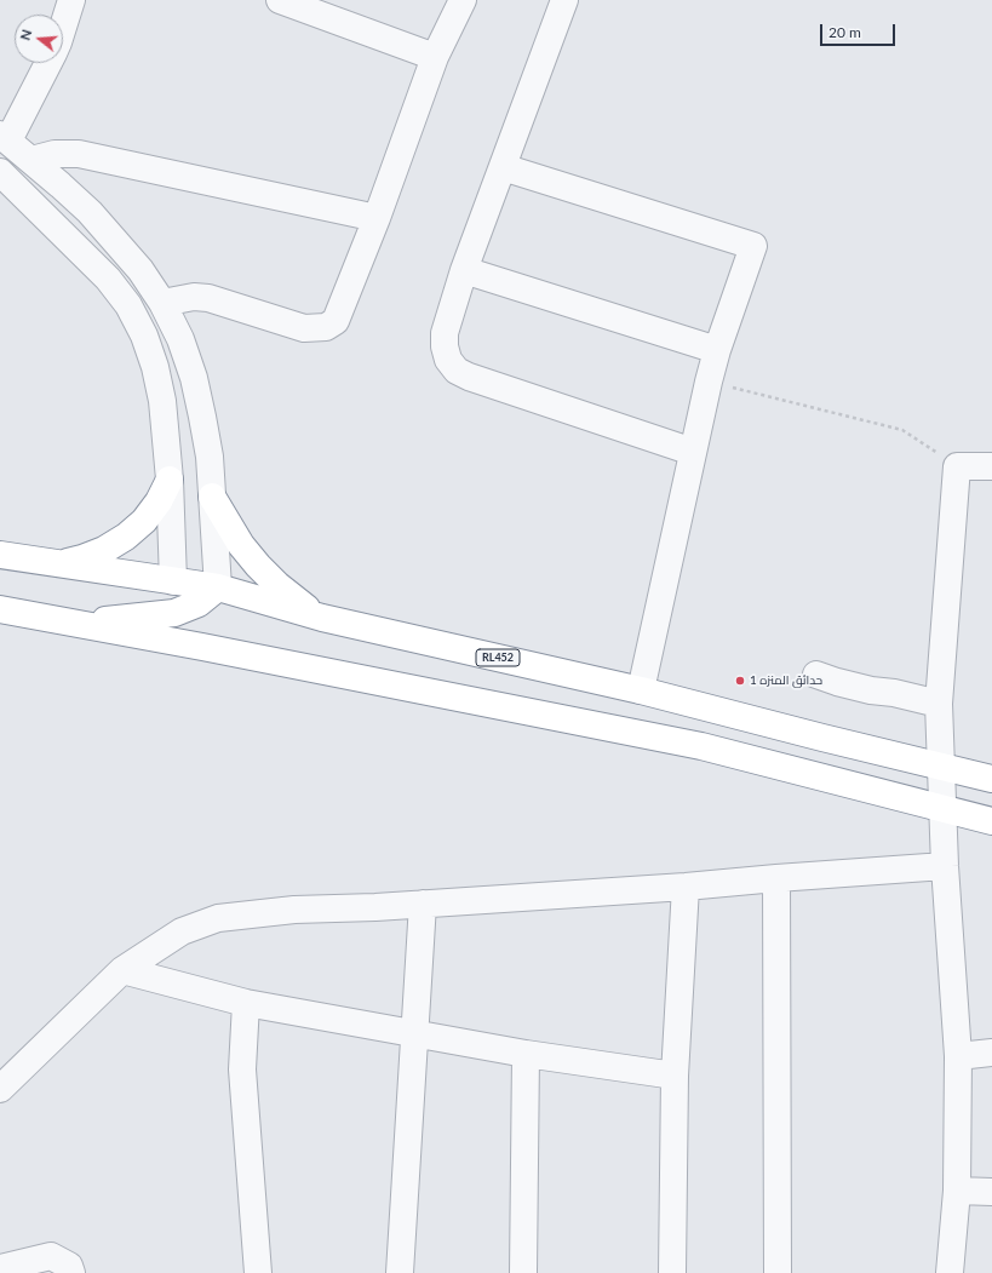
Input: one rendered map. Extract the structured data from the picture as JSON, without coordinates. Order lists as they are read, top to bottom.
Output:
{
  "streets": {
    "highway": ["RL452"]
  },
  "places": ["حدائق المنزه 1"],
  "scale_bar": "20 m",
  "north": "left"
}
